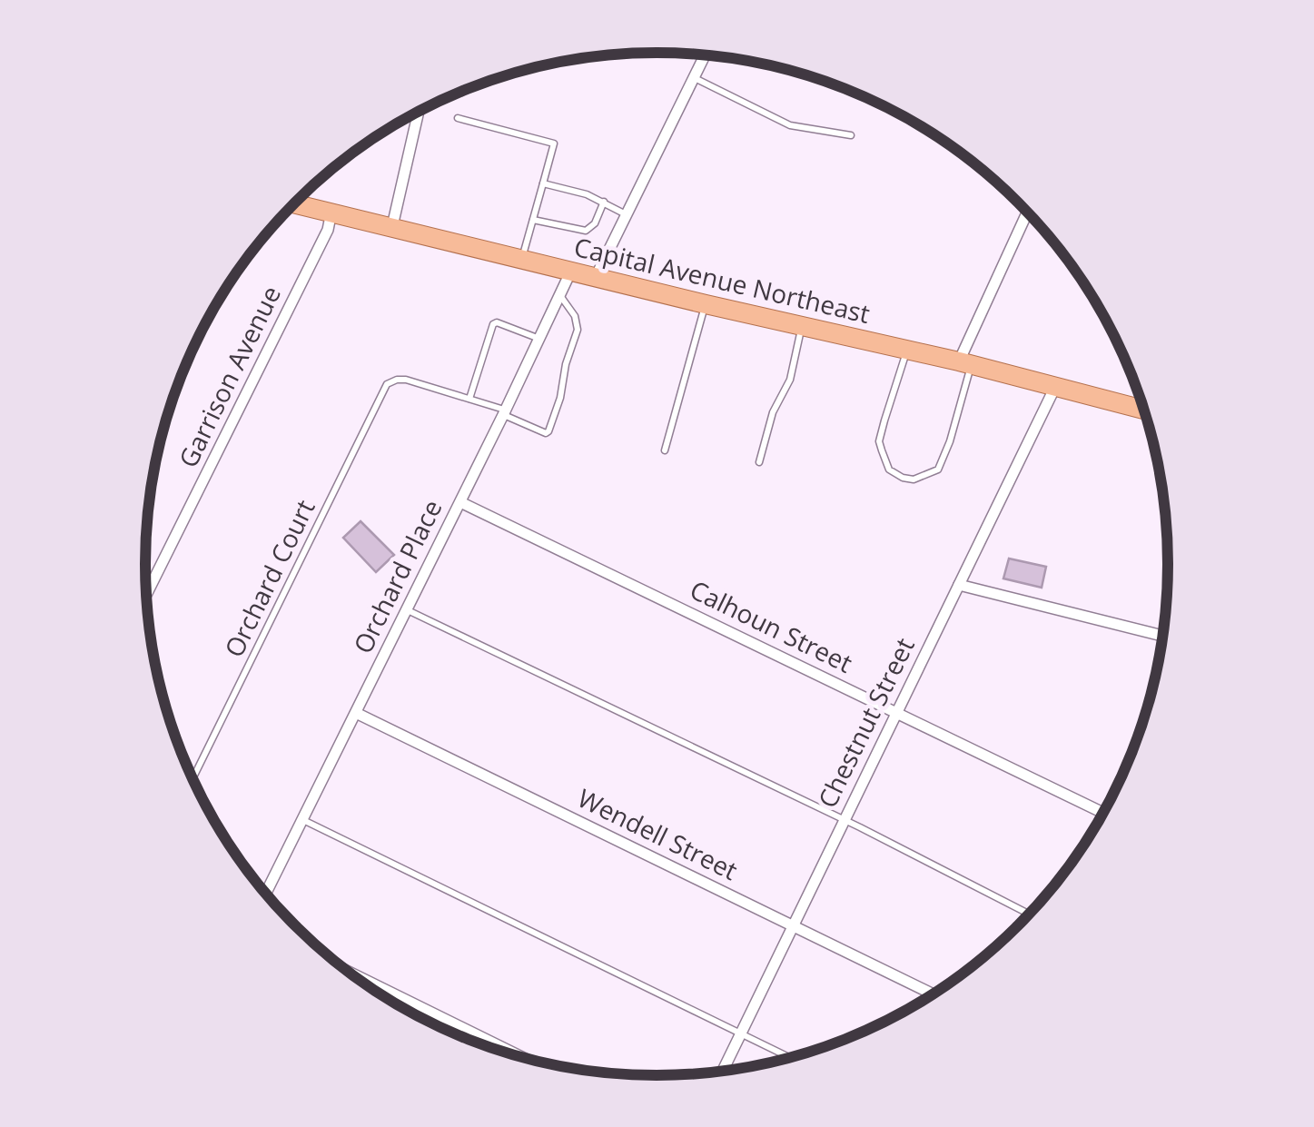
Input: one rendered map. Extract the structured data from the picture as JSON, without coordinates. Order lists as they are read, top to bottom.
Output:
{
  "streets": {
    "main road": ["Capital Avenue Northeast"],
    "street": [
      "Garrison Avenue",
      "Orchard Place",
      "Calhoun Street",
      "Chestnut Street",
      "Wendell Street"
    ],
    "lane": ["Orchard Court"]
  },
  "crossings": [
    ["Capital Avenue Northeast", "Garrison Avenue"],
    ["Capital Avenue Northeast", "Orchard Place"],
    ["Capital Avenue Northeast", "Chestnut Street"],
    ["Orchard Place", "Calhoun Street"],
    ["Orchard Place", "Wendell Street"],
    ["Calhoun Street", "Chestnut Street"],
    ["Chestnut Street", "Wendell Street"]
  ]
}
